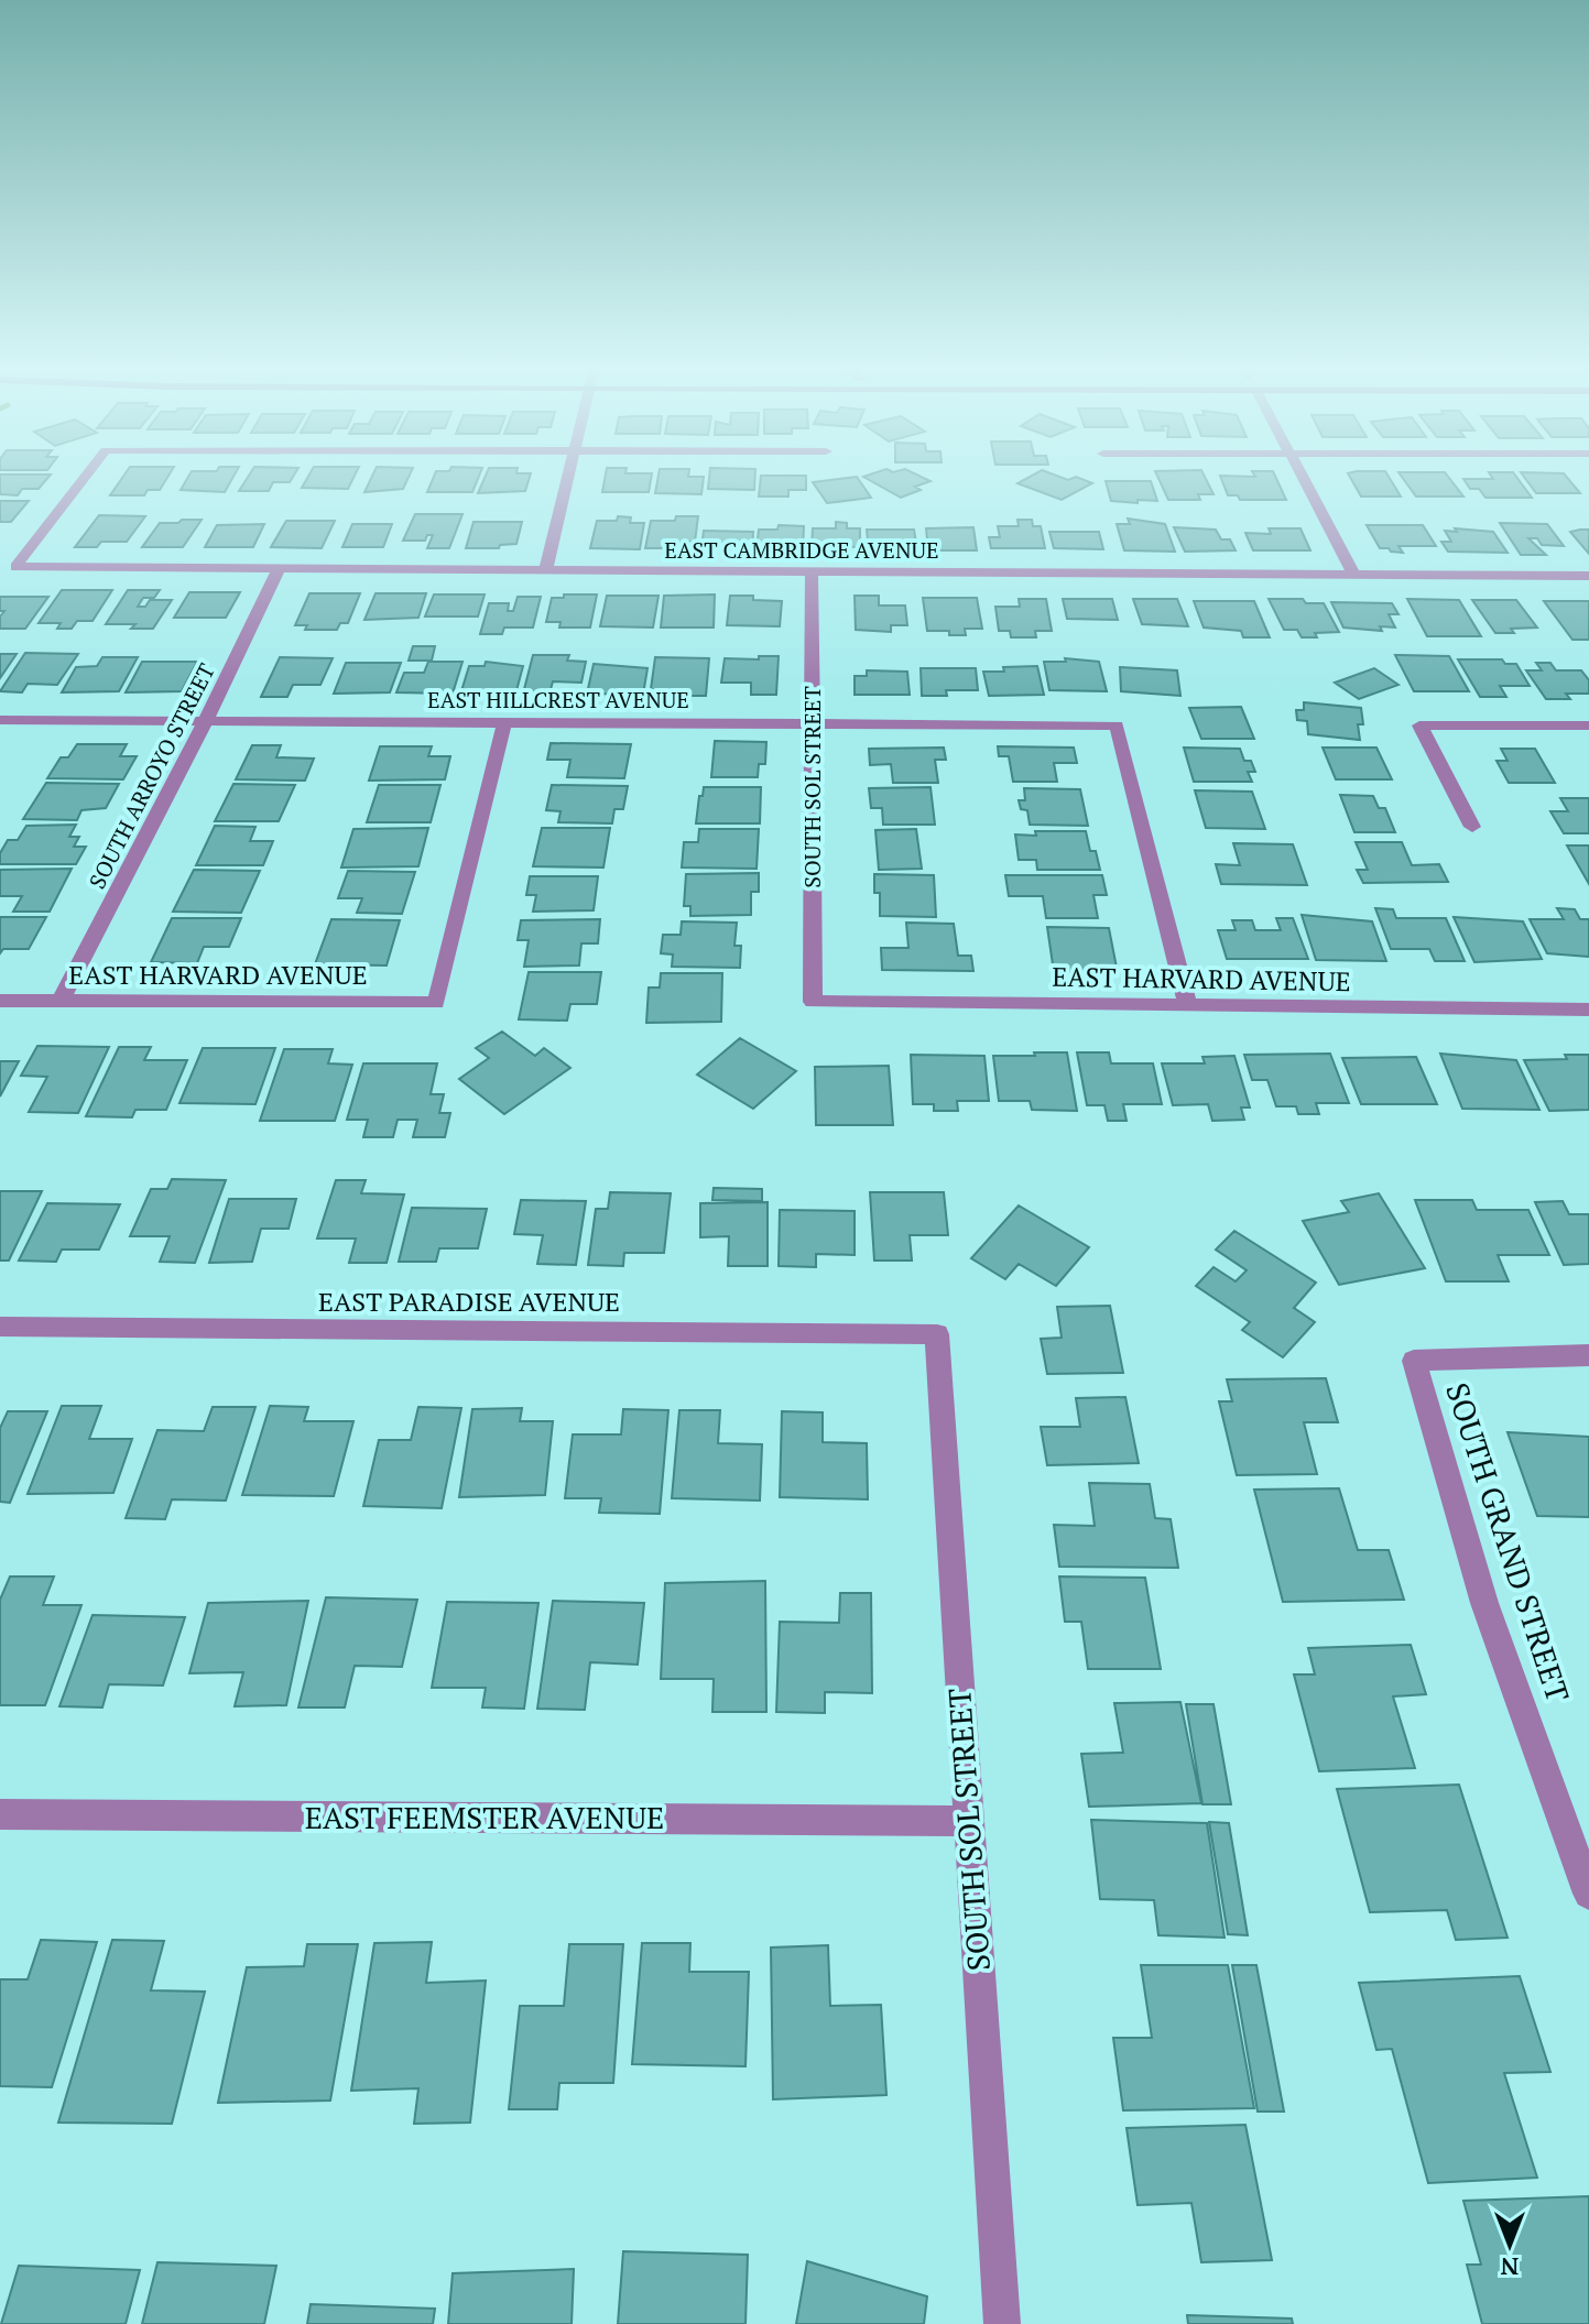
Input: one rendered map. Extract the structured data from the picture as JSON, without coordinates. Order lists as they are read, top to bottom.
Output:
{
  "streets": {
    "street": [
      "EAST CAMBRIDGE AVENUE",
      "EAST HILLCREST AVENUE",
      "SOUTH ARROYO STREET",
      "SOUTH SOL STREET",
      "EAST HARVARD AVENUE",
      "EAST PARADISE AVENUE",
      "SOUTH GRAND STREET",
      "EAST FEEMSTER AVENUE"
    ]
  },
  "crossings": [
    ["EAST CAMBRIDGE AVENUE", "SOUTH ARROYO STREET"],
    ["EAST CAMBRIDGE AVENUE", "SOUTH SOL STREET"],
    ["EAST HILLCREST AVENUE", "SOUTH ARROYO STREET"],
    ["EAST HILLCREST AVENUE", "SOUTH SOL STREET"],
    ["EAST HILLCREST AVENUE", "EAST HARVARD AVENUE"],
    ["SOUTH ARROYO STREET", "EAST HARVARD AVENUE"],
    ["SOUTH SOL STREET", "EAST HARVARD AVENUE"],
    ["SOUTH SOL STREET", "EAST PARADISE AVENUE"],
    ["SOUTH SOL STREET", "EAST FEEMSTER AVENUE"]
  ],
  "north": "bottom"
}
